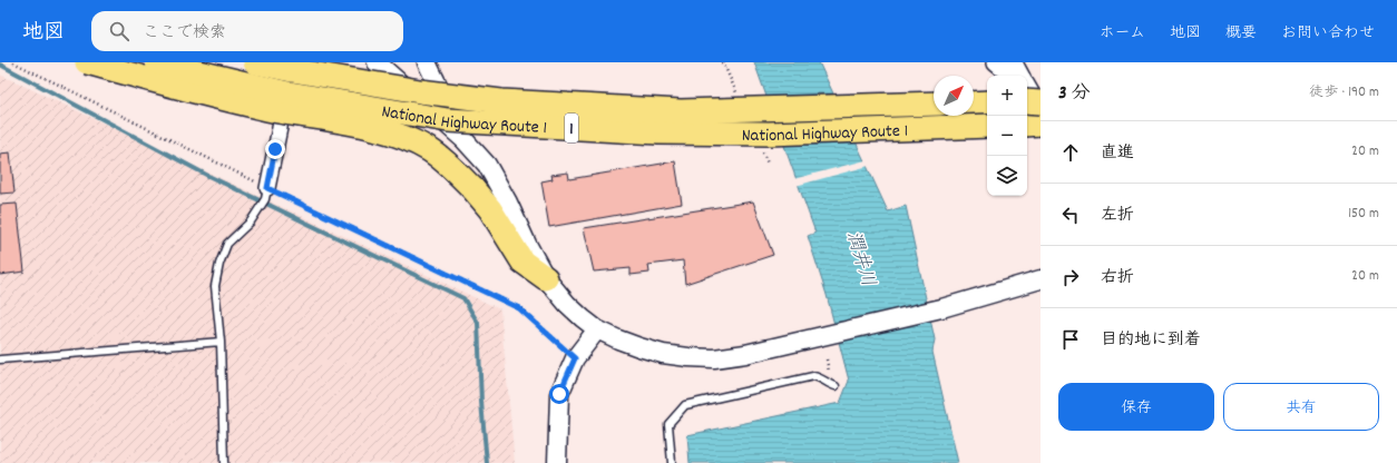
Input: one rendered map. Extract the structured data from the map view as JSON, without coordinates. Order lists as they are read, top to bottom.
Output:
{
  "streets": {
    "highway": ["National Highway Route 1", "1"]
  },
  "water": ["潤井川"],
  "north": "top right",
  "page": {
    "header": "地図",
    "search": "ここで検索",
    "nav": [
      "ホーム",
      "地図",
      "概要",
      "お問い合わせ"
    ],
    "heading": ["3 分", "徒歩 · 190 m"],
    "map_buttons": ["+", "−"],
    "list": [
      ["直進", "20 m"],
      ["左折", "150 m"],
      ["右折", "20 m"],
      "目的地に到着"
    ],
    "buttons": ["保存", "共有"]
  }
}
